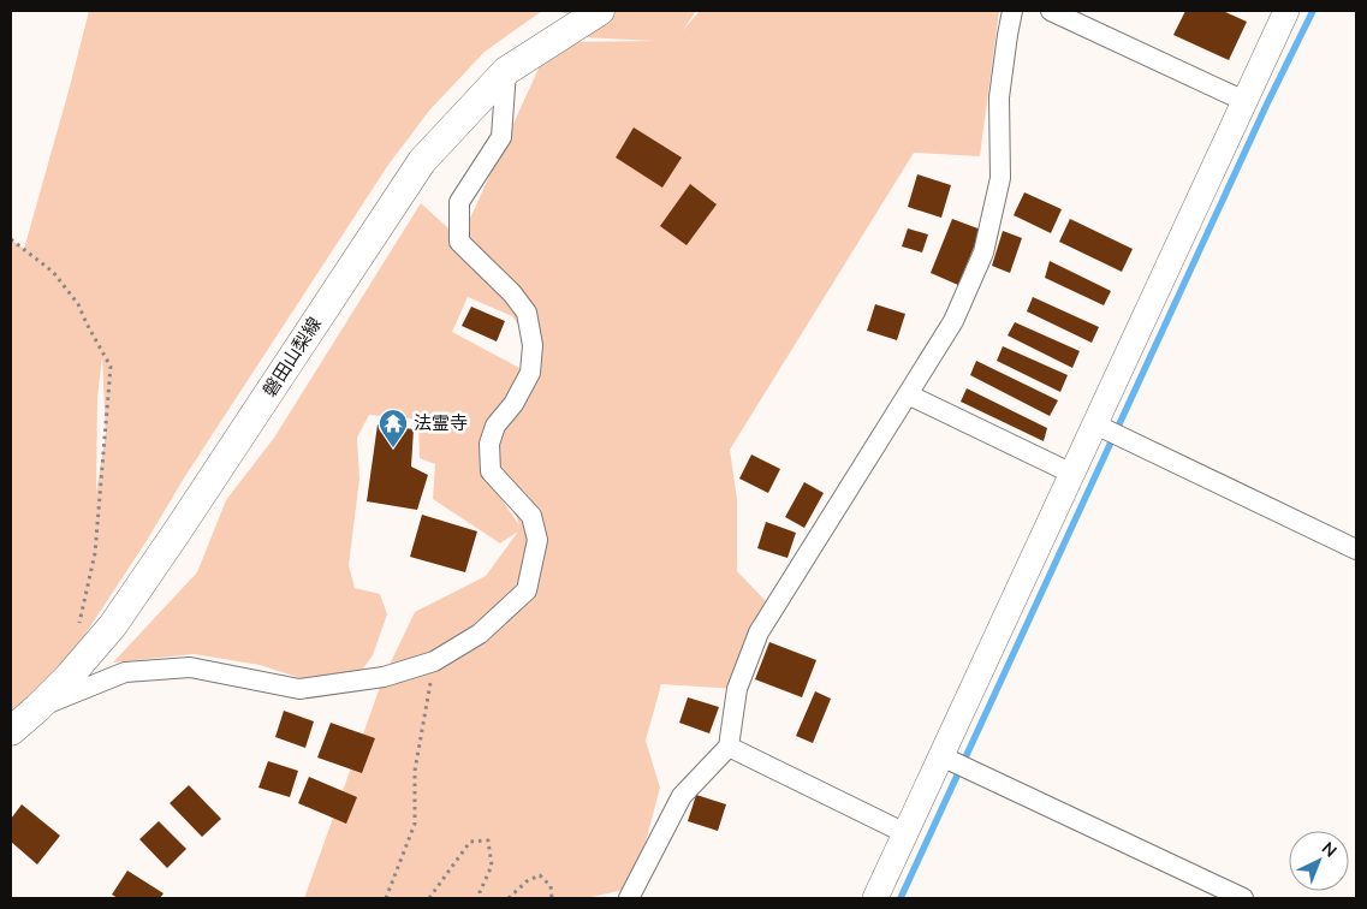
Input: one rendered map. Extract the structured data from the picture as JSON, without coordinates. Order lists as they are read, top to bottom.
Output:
{
  "streets": {
    "main road": ["磐田山梨線"]
  },
  "places": {
    "temple": ["法霊寺"]
  },
  "north": "top right"
}
